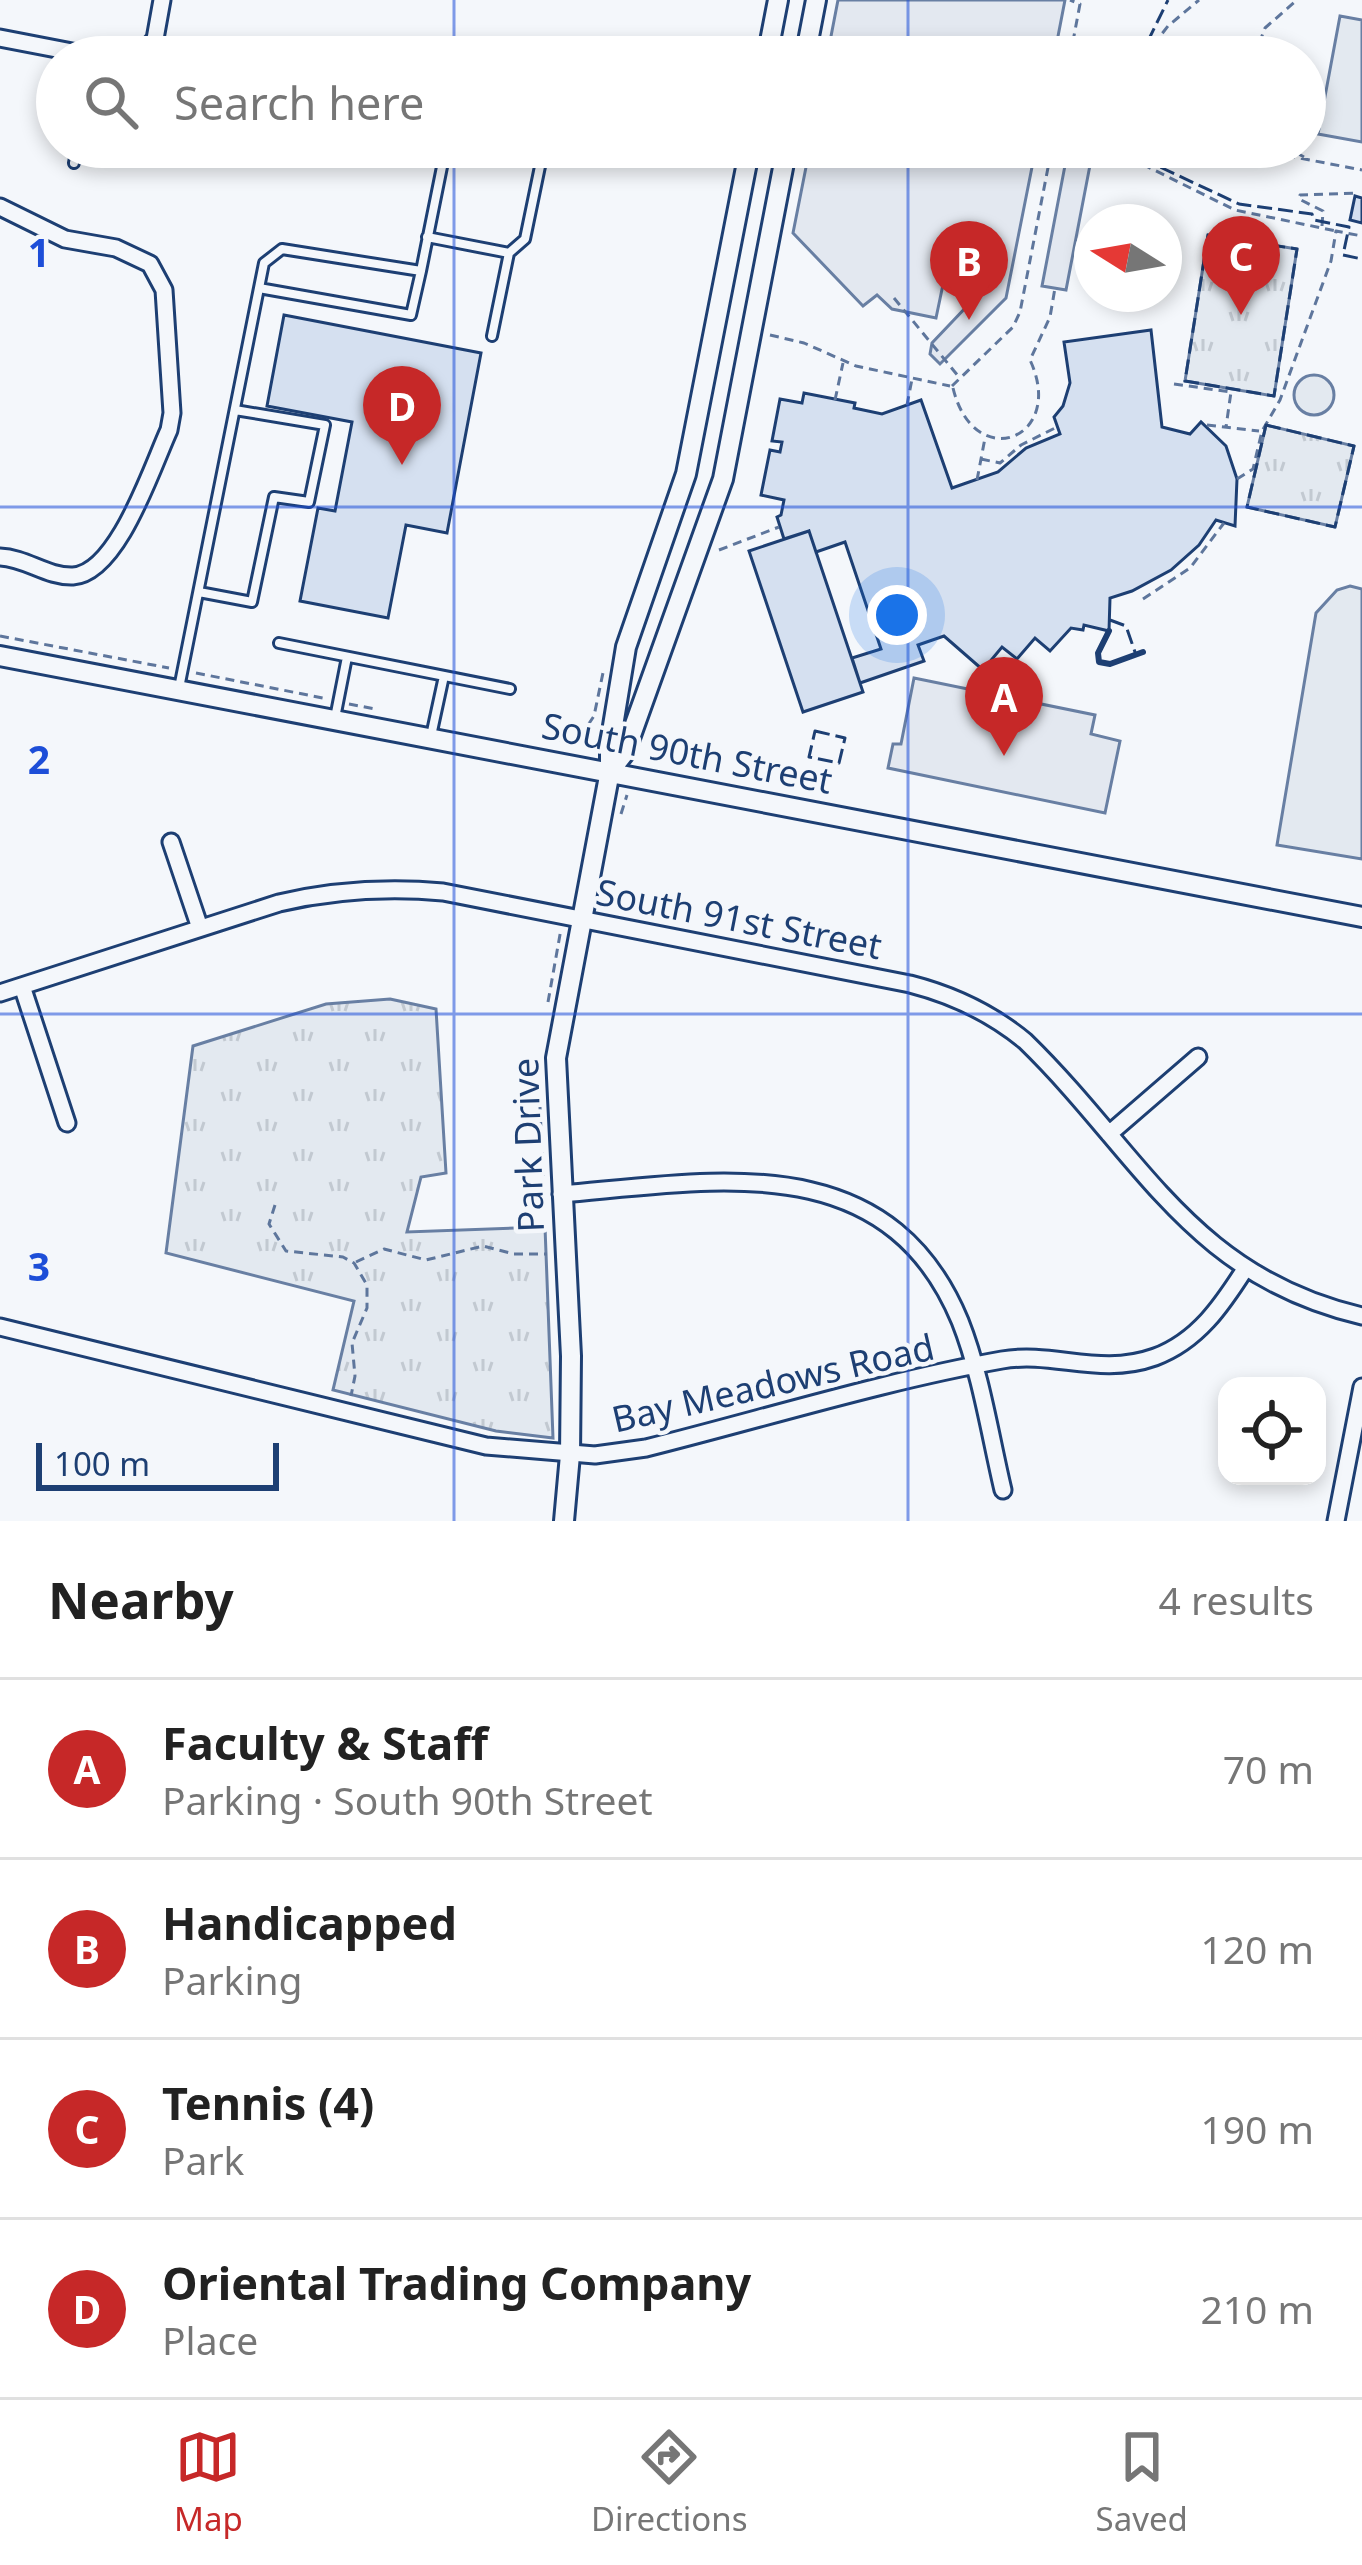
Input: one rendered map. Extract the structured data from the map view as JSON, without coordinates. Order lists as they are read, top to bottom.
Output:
{
  "streets": {
    "street": [
      "South 90th Street",
      "South 91st Street",
      "Park Drive",
      "Bay Meadows Road"
    ]
  },
  "crossings": [
    ["South 90th Street", "Park Drive"],
    ["South 91st Street", "Park Drive"],
    ["South 91st Street", "Bay Meadows Road"],
    ["Park Drive", "Bay Meadows Road"]
  ],
  "scale_bar": "100 m",
  "north": "left",
  "page": {
    "search": "Search here",
    "pins": [
      "C",
      "B",
      "D",
      "A"
    ],
    "scale": "100 m",
    "heading": ["Nearby", "4 results"],
    "list": [
      {
        "mark": "A",
        "name": "Faculty & Staff",
        "note": "Parking · South 90th Street",
        "value": "70 m"
      },
      {
        "mark": "B",
        "name": "Handicapped",
        "note": "Parking",
        "value": "120 m"
      },
      {
        "mark": "C",
        "name": "Tennis (4)",
        "note": "Park",
        "value": "190 m"
      },
      {
        "mark": "D",
        "name": "Oriental Trading Company",
        "note": "Place",
        "value": "210 m"
      }
    ],
    "nav": ["Map", "Directions", "Saved"]
  },
  "grid": {
    "rows": ["1", "2", "3"]
  }
}
